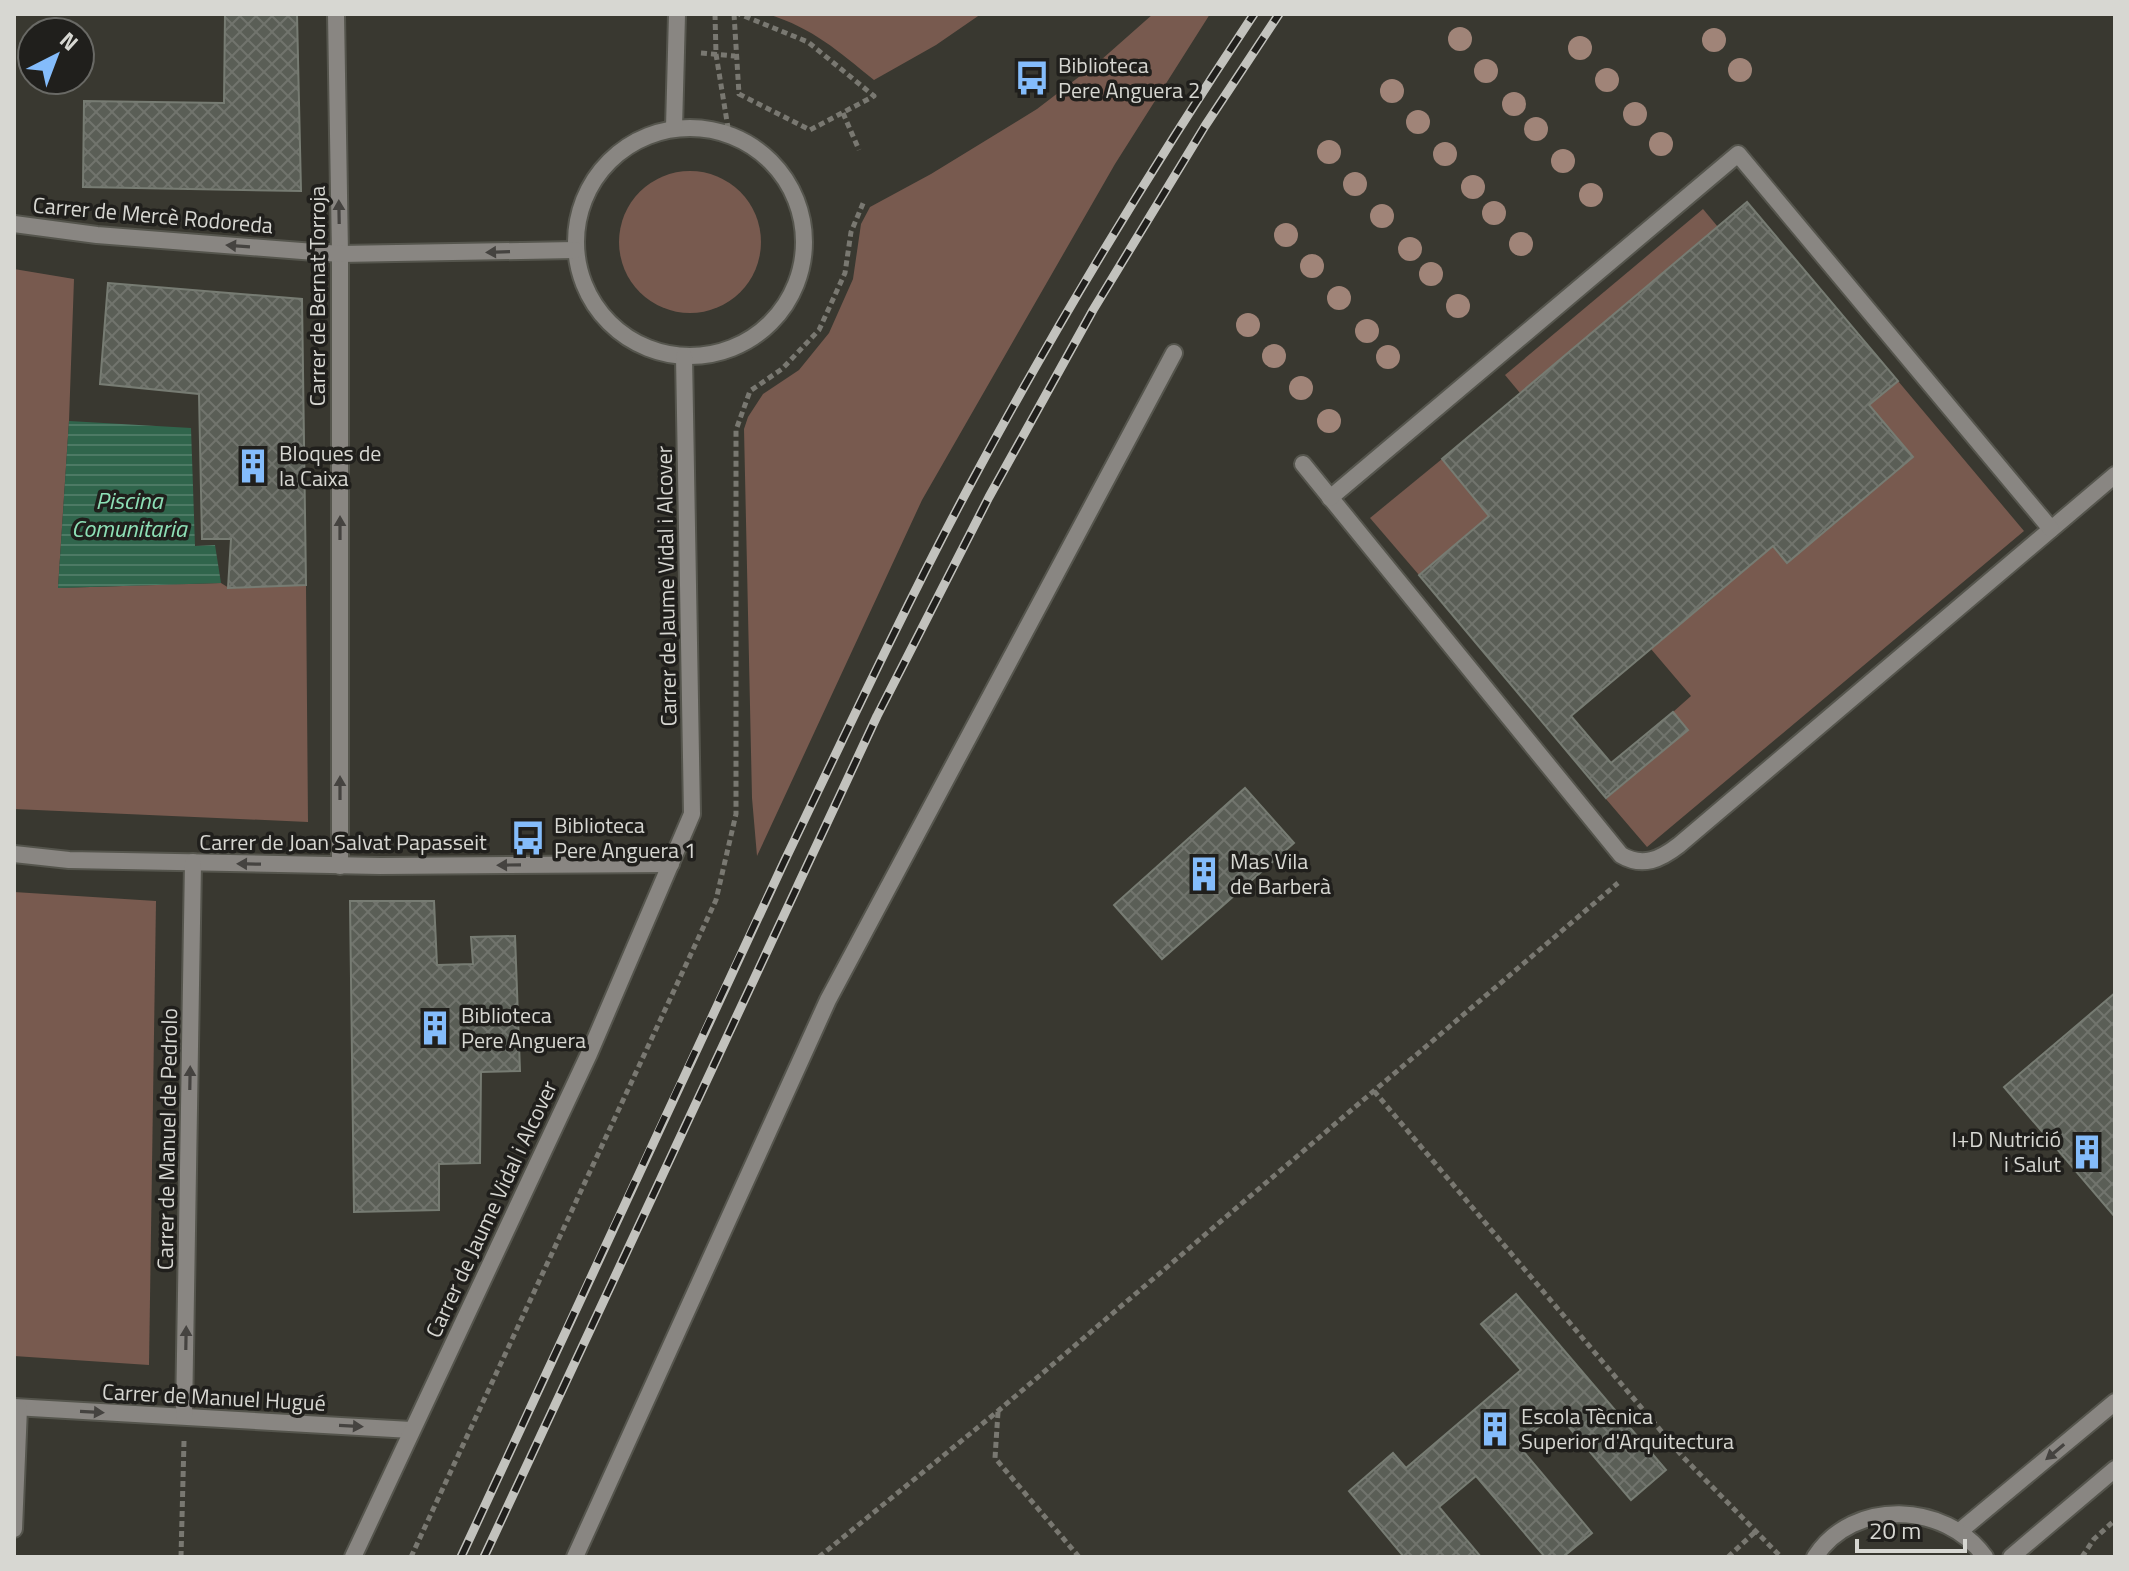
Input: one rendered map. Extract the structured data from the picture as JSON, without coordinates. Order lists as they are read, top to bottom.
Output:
{
  "streets": {
    "street": [
      "Carrer de Mercè Rodoreda",
      "Carrer de Bernat Torroja",
      "Carrer de Jaume Vidal i Alcover",
      "Carrer de Joan Salvat Papasseit",
      "Carrer de Manuel de Pedrolo",
      "Carrer de Manuel Hugué"
    ]
  },
  "crossings": [
    ["Carrer de Mercè Rodoreda", "Carrer de Bernat Torroja"],
    ["Carrer de Mercè Rodoreda", "Carrer de Jaume Vidal i Alcover"],
    ["Carrer de Bernat Torroja", "Carrer de Joan Salvat Papasseit"],
    ["Carrer de Jaume Vidal i Alcover", "Carrer de Joan Salvat Papasseit"],
    ["Carrer de Jaume Vidal i Alcover", "Carrer de Manuel Hugué"],
    ["Carrer de Joan Salvat Papasseit", "Carrer de Manuel de Pedrolo"],
    ["Carrer de Manuel de Pedrolo", "Carrer de Manuel Hugué"]
  ],
  "one_way": [
    "Carrer de Mercè Rodoreda",
    "Carrer de Bernat Torroja",
    "Carrer de Joan Salvat Papasseit",
    "Carrer de Manuel de Pedrolo",
    "Carrer de Manuel Hugué"
  ],
  "water": ["Piscina Comunitaria"],
  "places": {
    "bus stop": ["Biblioteca Pere Anguera 2", "Biblioteca Pere Anguera 1"],
    "building": [
      "Bloques de la Caixa",
      "Mas Vila de Barberà",
      "Biblioteca Pere Anguera",
      "I+D Nutrició i Salut",
      "Escola Tècnica Superior d'Arquitectura"
    ]
  },
  "scale_bar": "20 m",
  "north": "top right"
}
